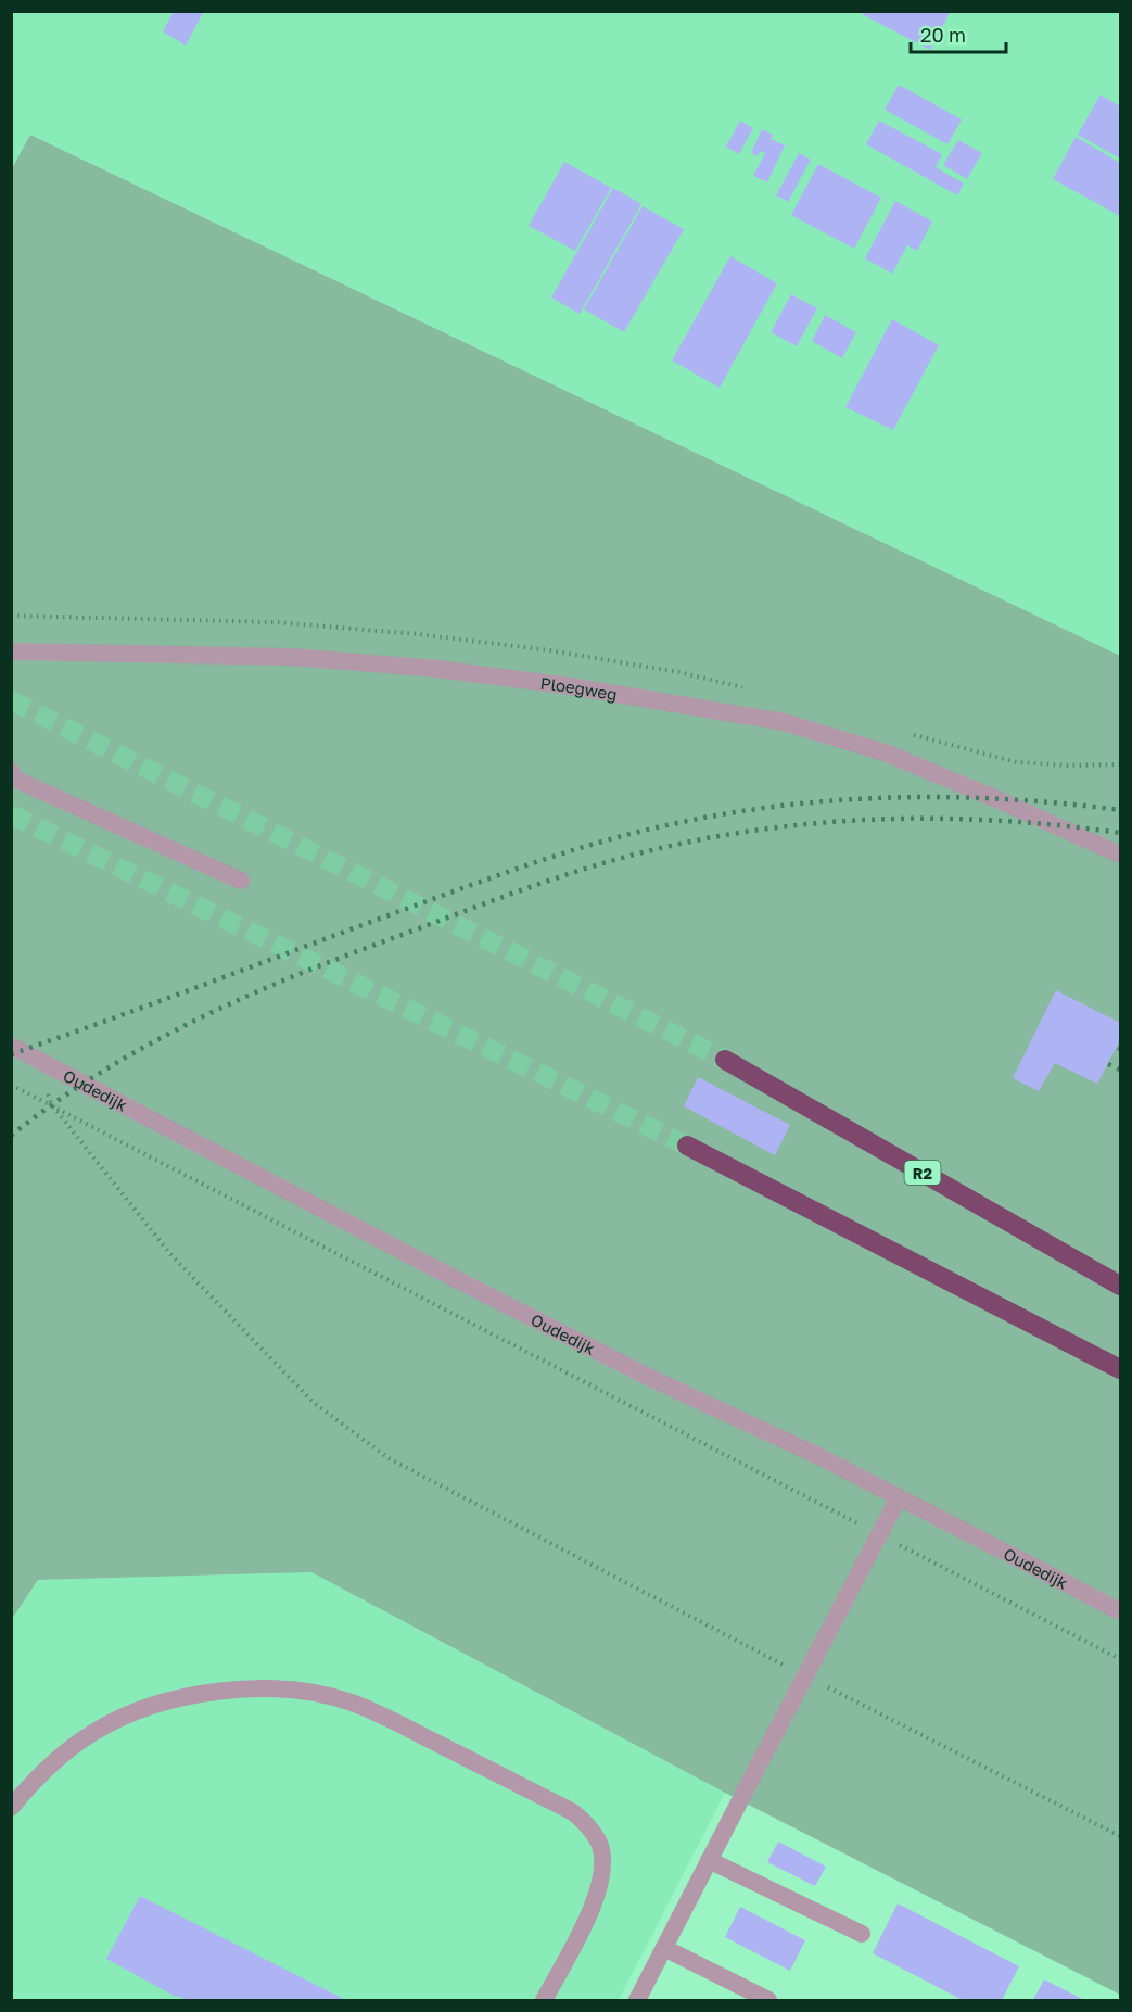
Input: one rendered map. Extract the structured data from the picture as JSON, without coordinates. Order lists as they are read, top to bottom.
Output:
{
  "streets": {
    "highway": ["R2"],
    "street": ["Ploegweg", "Oudedijk"]
  },
  "scale_bar": "20 m"
}
